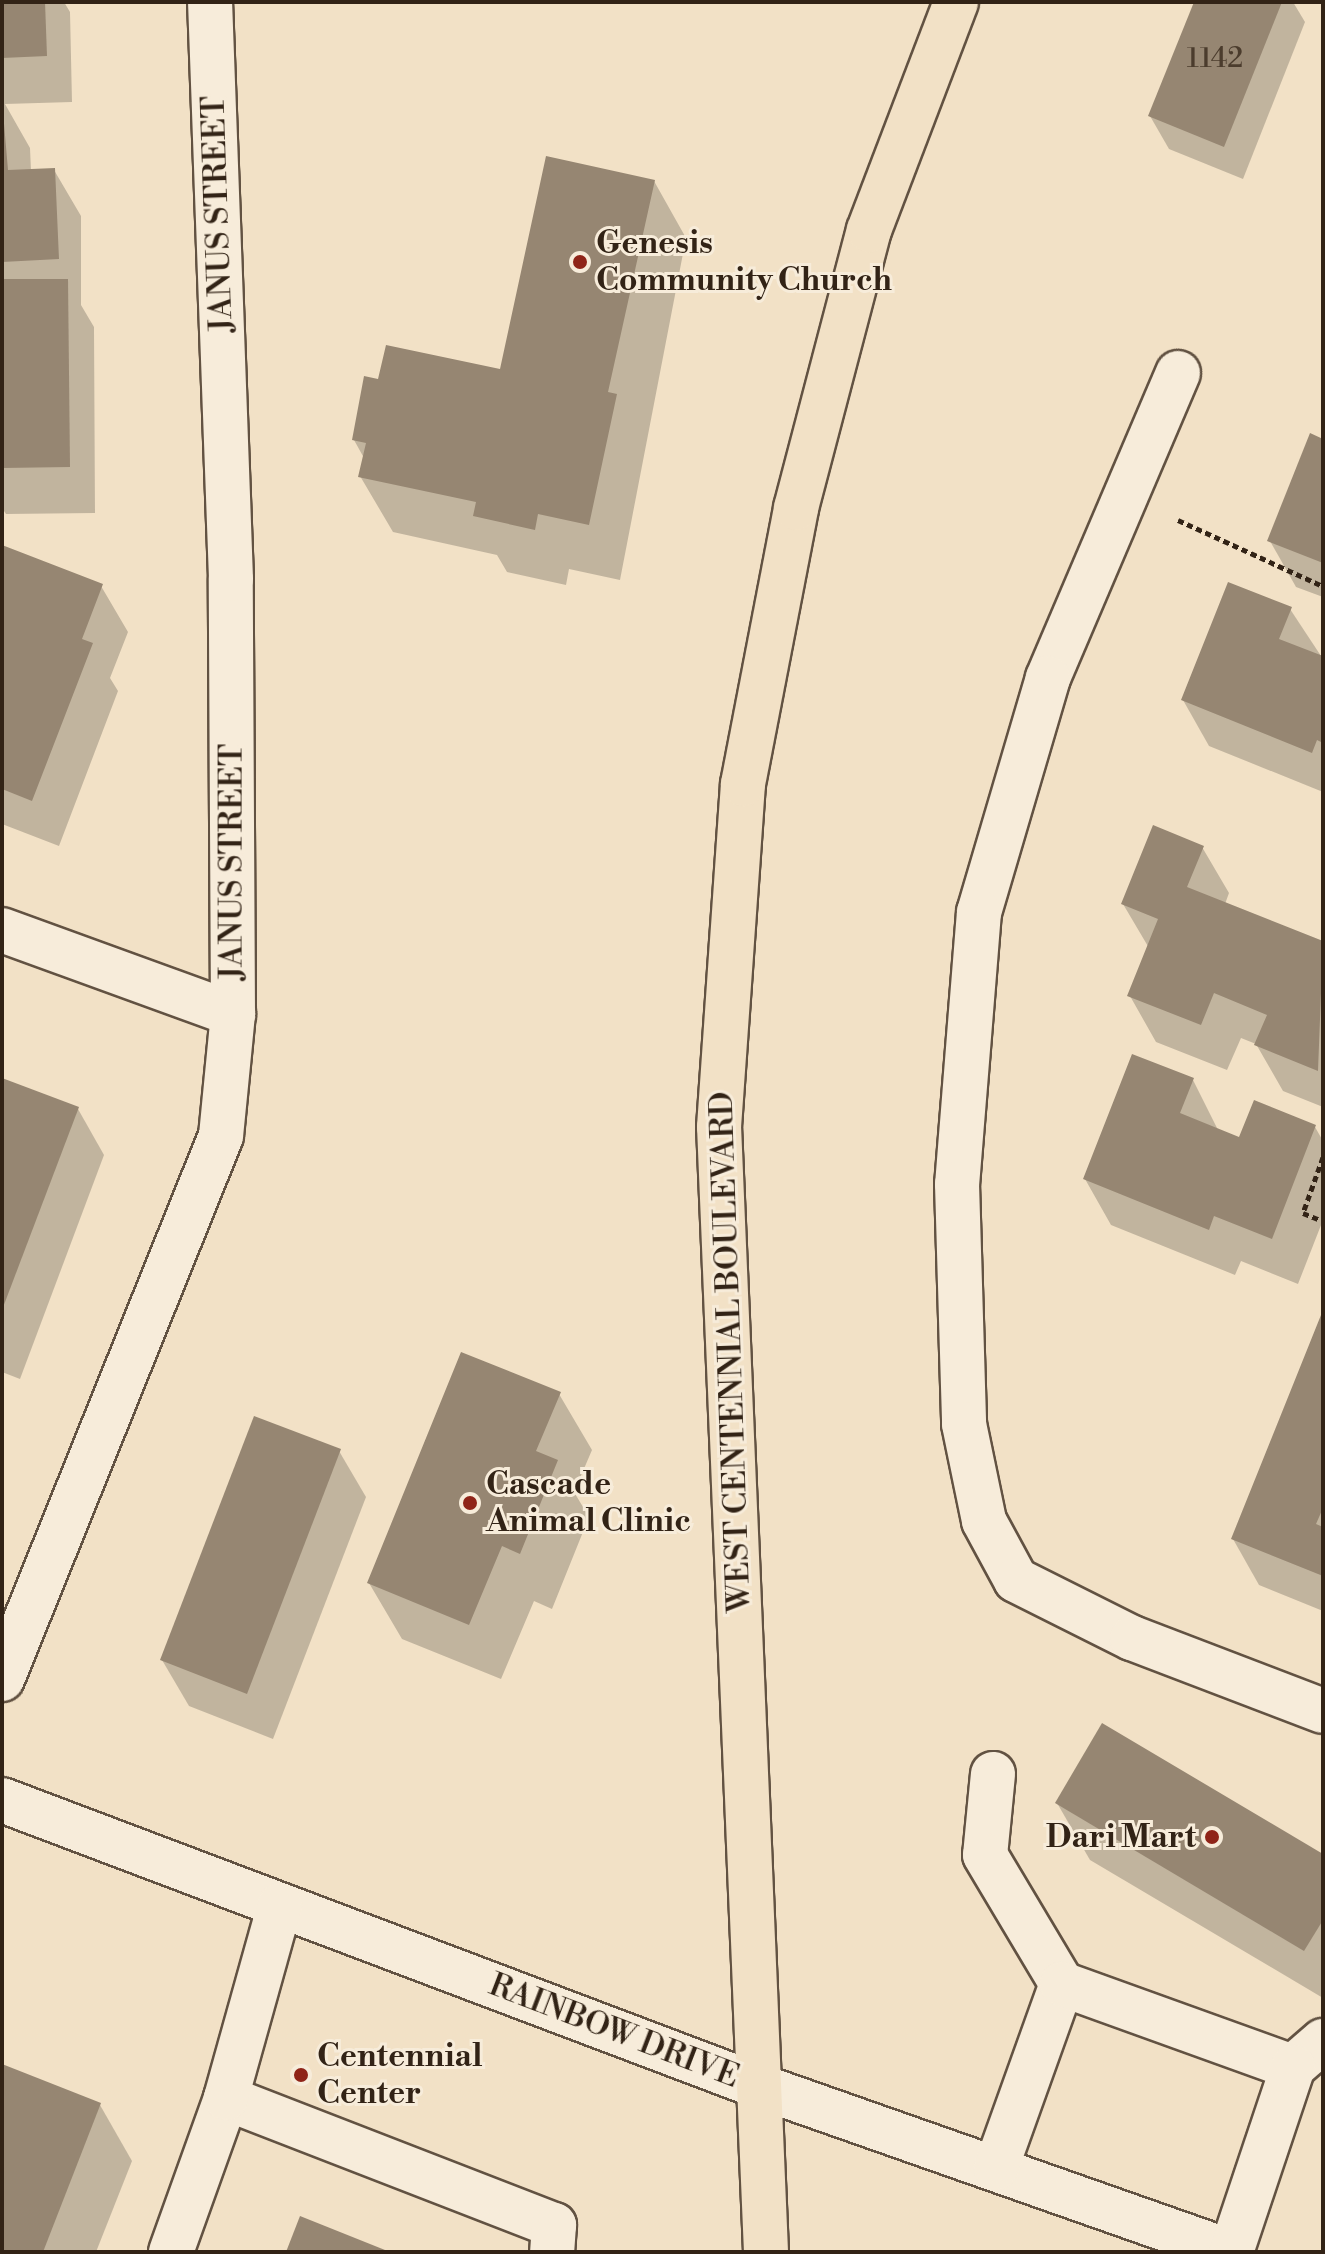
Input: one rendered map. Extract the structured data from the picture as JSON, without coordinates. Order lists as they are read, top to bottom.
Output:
{
  "streets": {
    "main road": ["WEST CENTENNIAL BOULEVARD"],
    "street": ["JANUS STREET", "RAINBOW DRIVE"]
  },
  "crossings": [
    ["WEST CENTENNIAL BOULEVARD", "RAINBOW DRIVE"]
  ],
  "places": [
    "Genesis Community Church",
    "Cascade Animal Clinic",
    "Dari Mart",
    "Centennial Center"
  ],
  "house_numbers": ["1142"]
}
